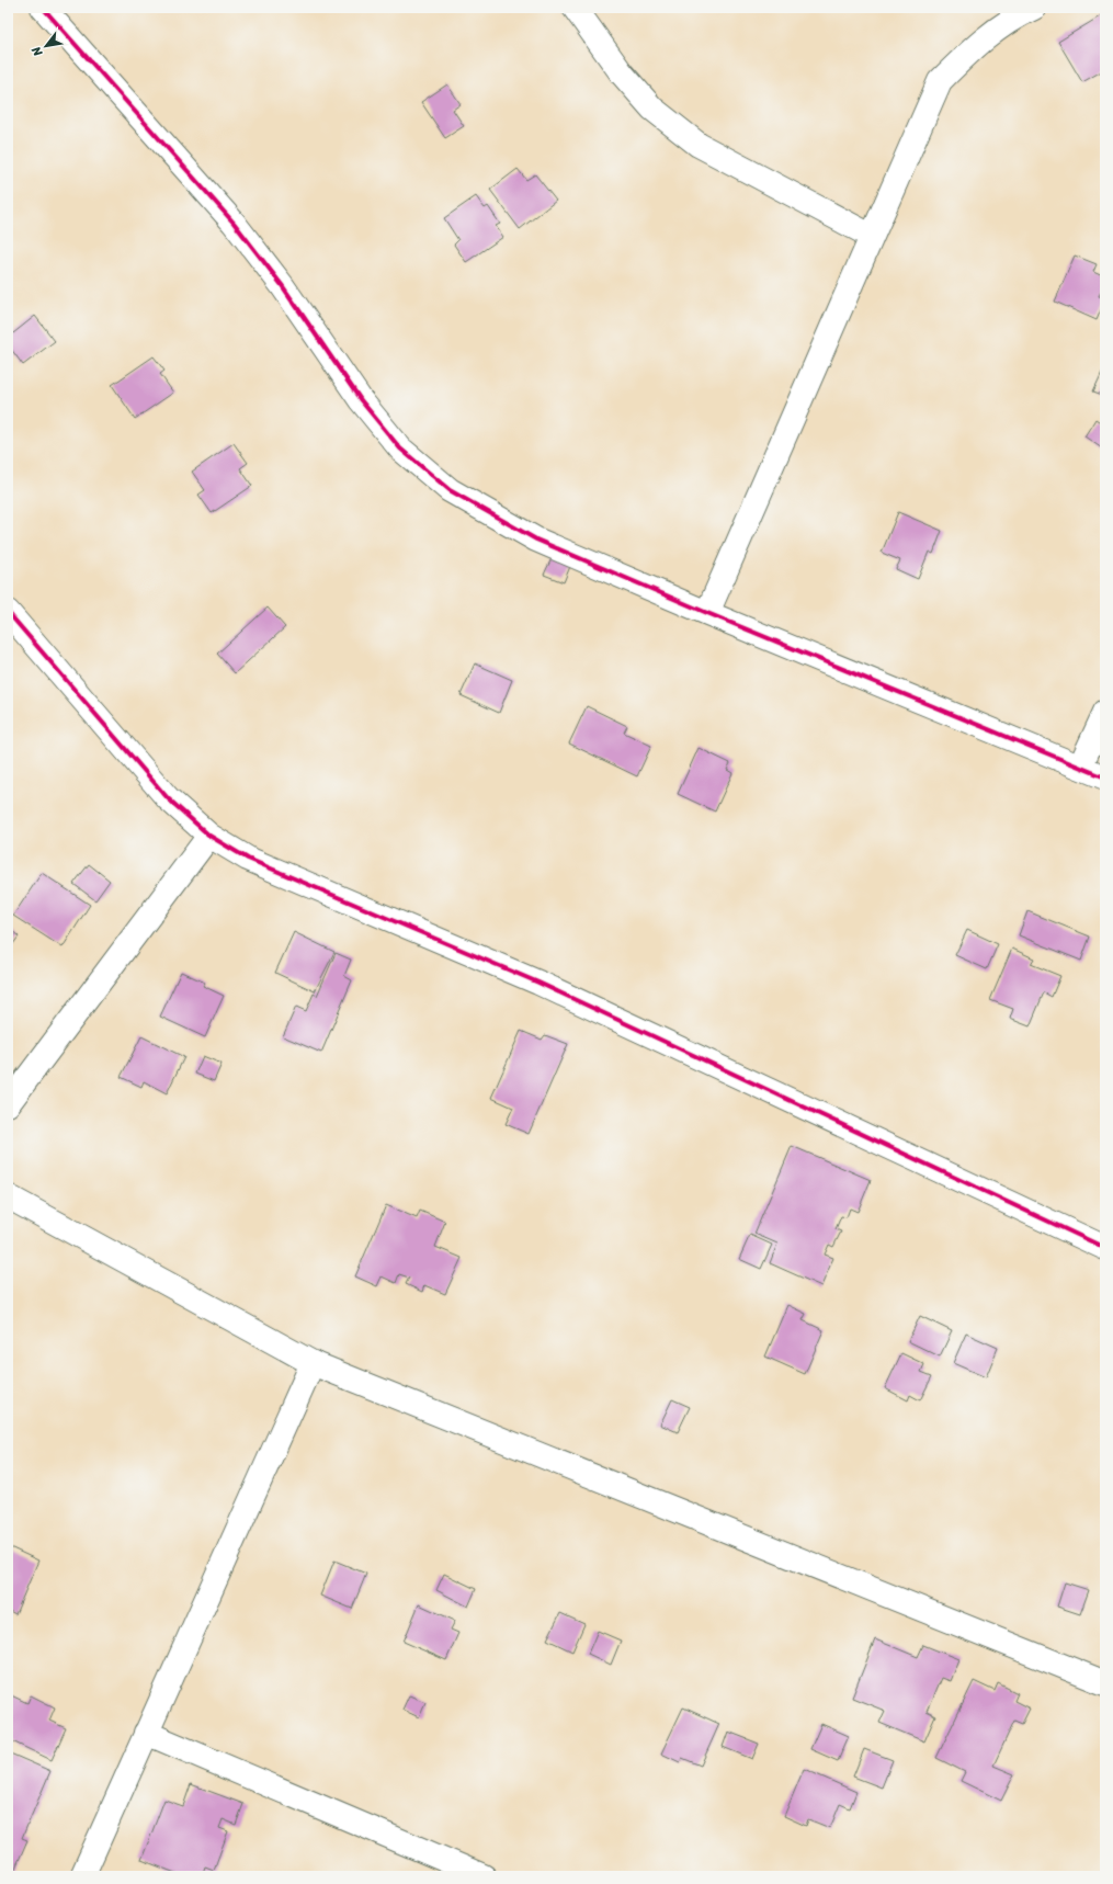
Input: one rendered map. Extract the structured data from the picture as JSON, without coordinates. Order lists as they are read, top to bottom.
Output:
{
  "north": "bottom left"
}
